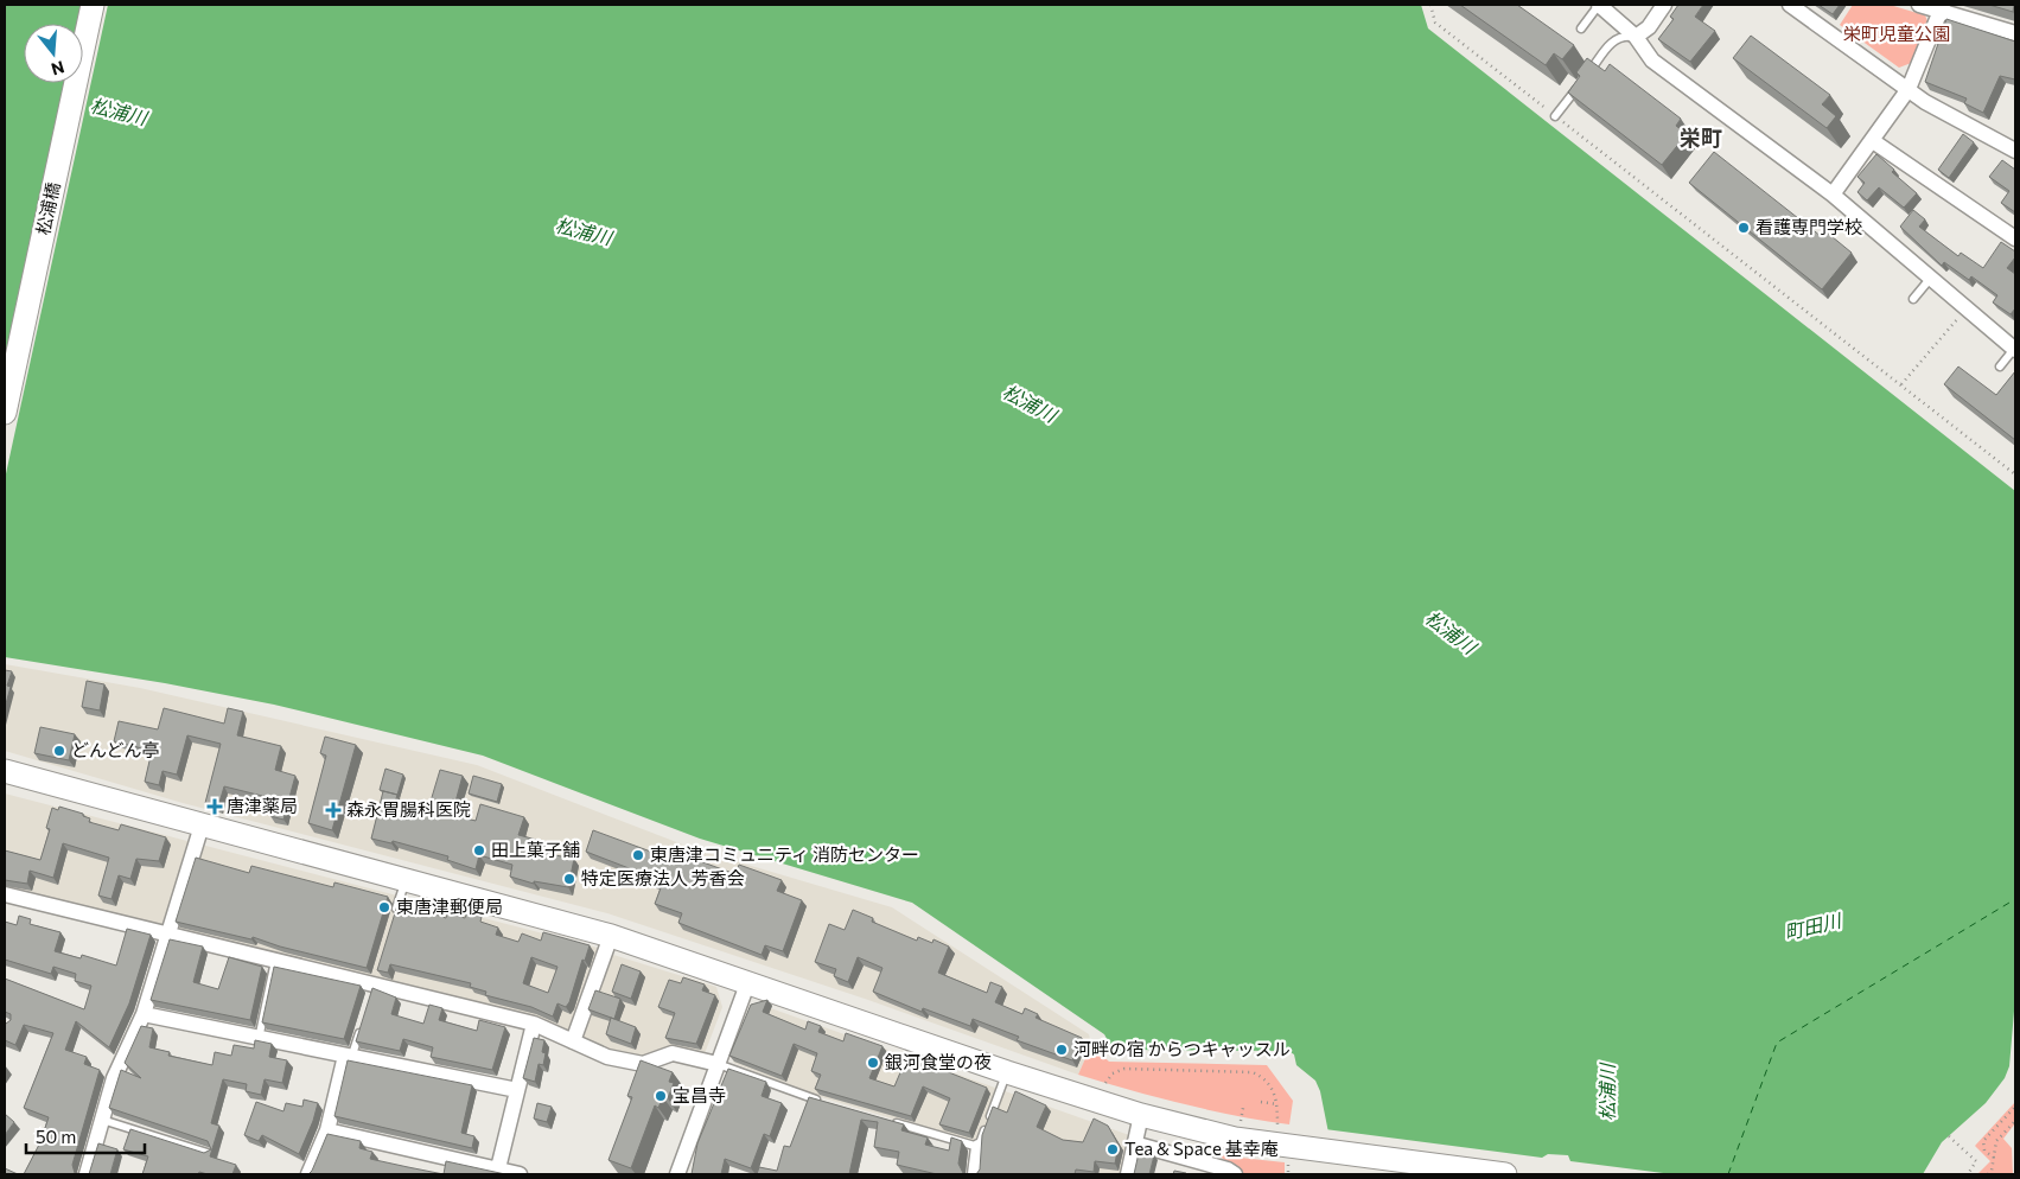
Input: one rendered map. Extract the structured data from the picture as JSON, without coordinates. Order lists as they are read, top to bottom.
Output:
{
  "streets": {
    "street": ["松浦橋"]
  },
  "districts": ["栄町"],
  "water": ["松浦川", "町田川"],
  "parks": ["栄町児童公園"],
  "places": {
    "other": [
      "看護専門学校",
      "どんどん亭",
      "田上菓子舗",
      "東唐津コミュニティ 消防センター",
      "特定医療法人 芳香会",
      "東唐津郵便局",
      "河畔の宿 からつキャッスル",
      "銀河食堂の夜",
      "宝昌寺",
      "Tea & Space 基幸庵"
    ],
    "health": ["唐津薬局", "森永胃腸科医院"]
  },
  "scale_bar": "50 m",
  "north": "bottom"
}
